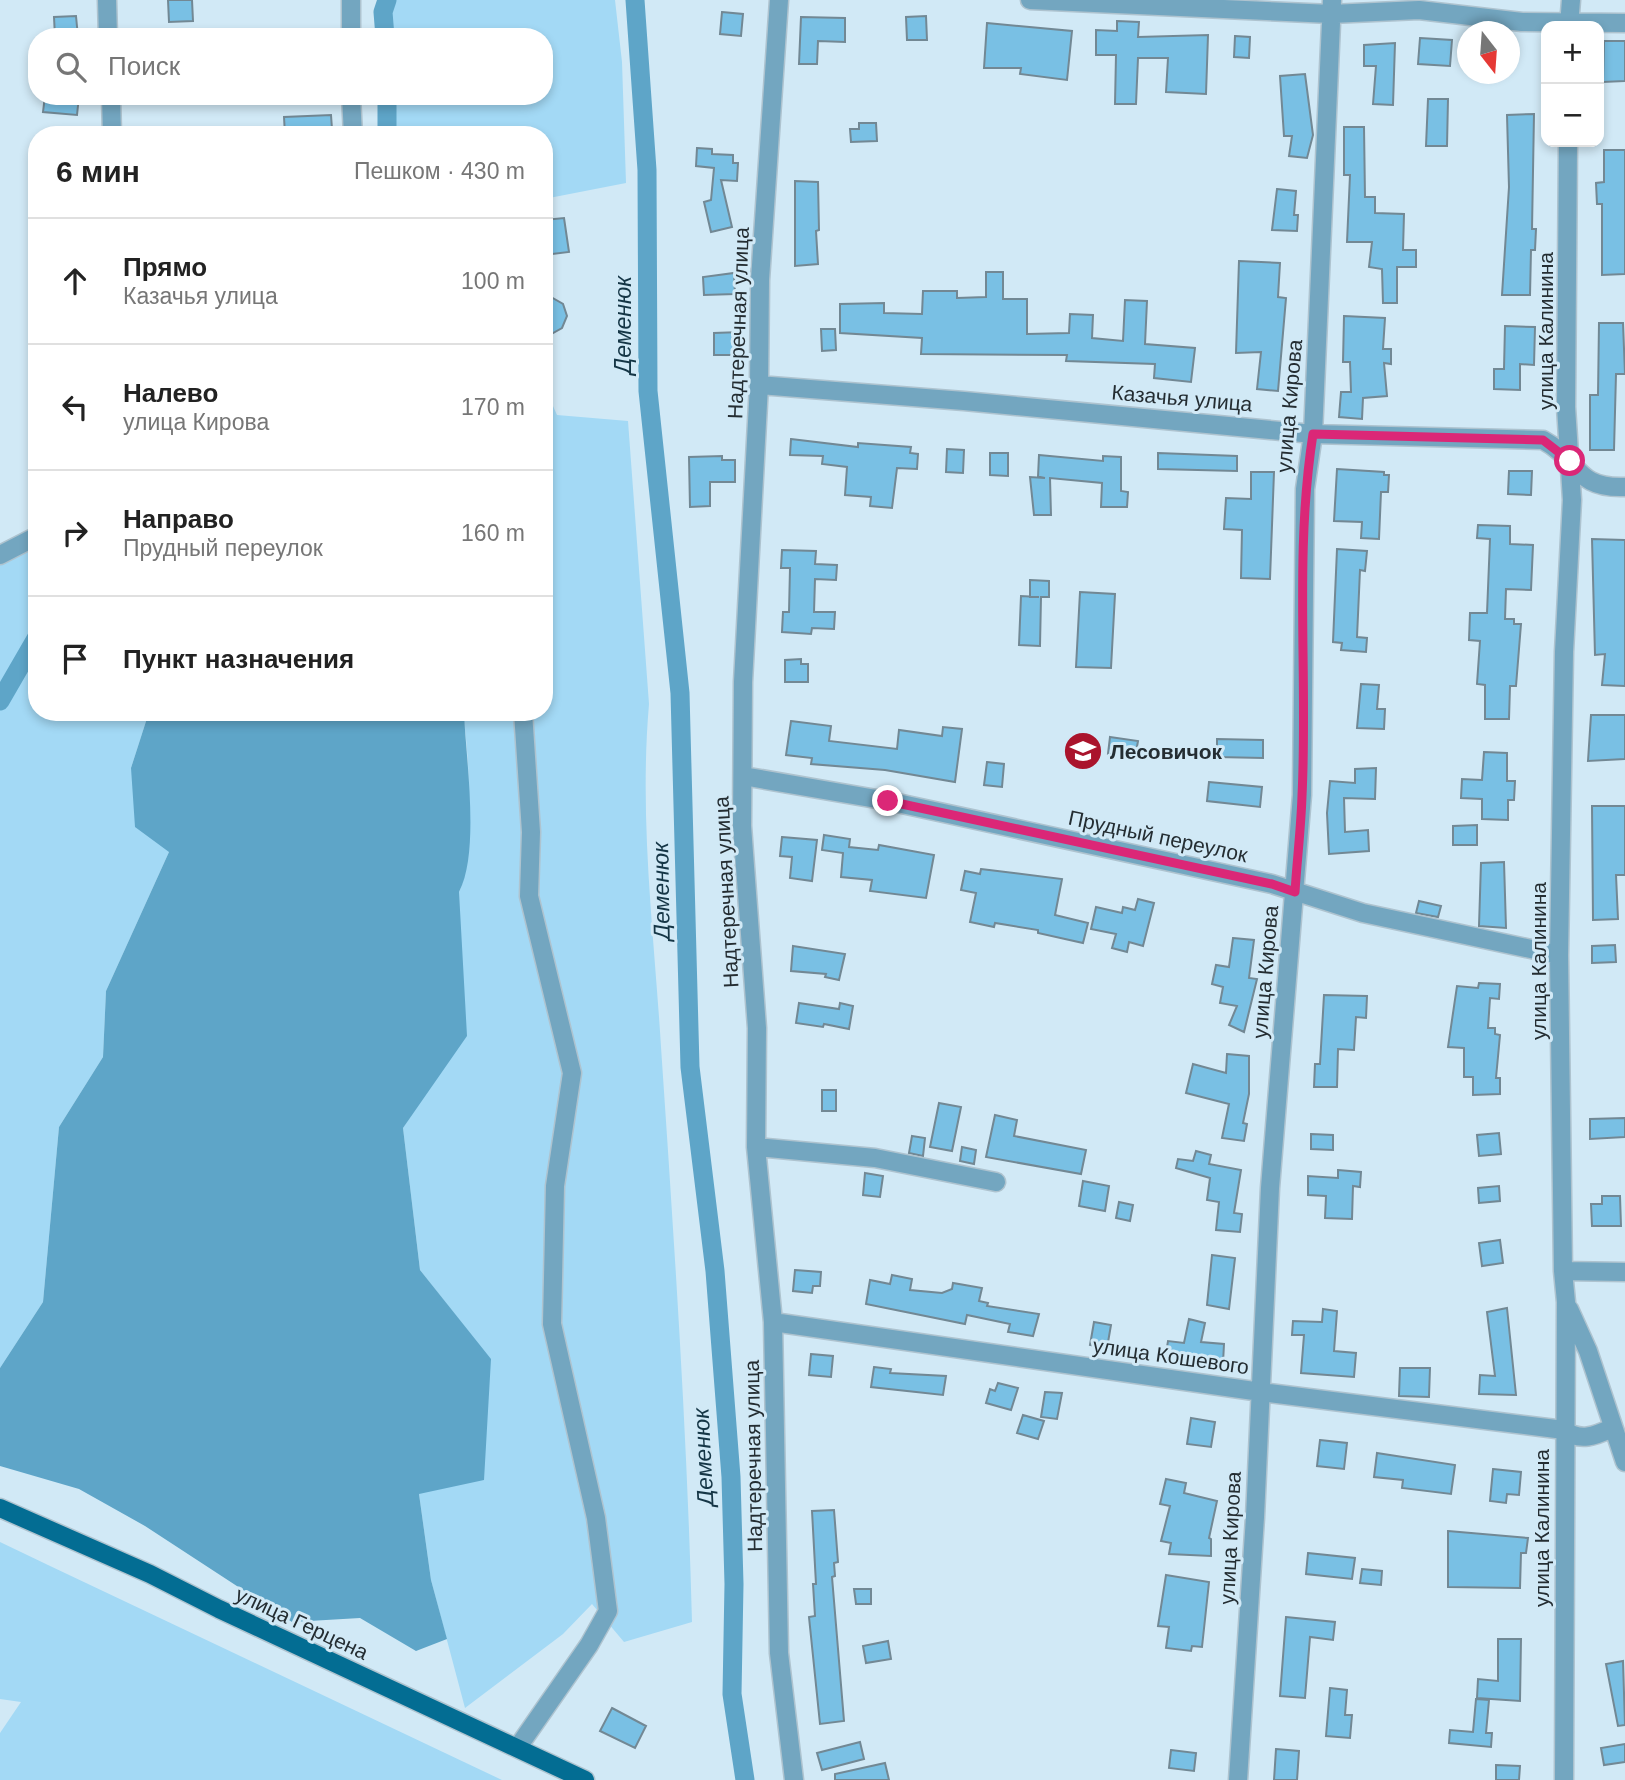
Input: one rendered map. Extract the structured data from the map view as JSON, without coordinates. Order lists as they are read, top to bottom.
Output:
{
  "streets": {
    "main road": ["улица Герцена"],
    "street": [
      "Надтеречная улица",
      "улица Калинина",
      "Казачья улица",
      "улица Кирова",
      "Прудный переулок",
      "улица Кошевого"
    ]
  },
  "crossings": [
    ["Надтеречная улица", "Казачья улица"],
    ["Надтеречная улица", "Прудный переулок"],
    ["Надтеречная улица", "улица Кошевого"],
    ["улица Калинина", "Казачья улица"],
    ["улица Калинина", "Прудный переулок"],
    ["улица Калинина", "улица Кошевого"],
    ["Казачья улица", "улица Кирова"],
    ["улица Кирова", "Прудный переулок"],
    ["улица Кирова", "улица Кошевого"]
  ],
  "water": ["Деменюк"],
  "places": {
    "school or university": ["Лесовичок"]
  },
  "north": "bottom",
  "page": {
    "map_buttons": ["+", "−"],
    "search": "Поиск",
    "heading": ["6 мин", "Пешком · 430 m"],
    "list": [
      ["Прямо", "Казачья улица", "100 m"],
      ["Налево", "улица Кирова", "170 m"],
      ["Направо", "Прудный переулок", "160 m"],
      "Пункт назначения"
    ]
  }
}
